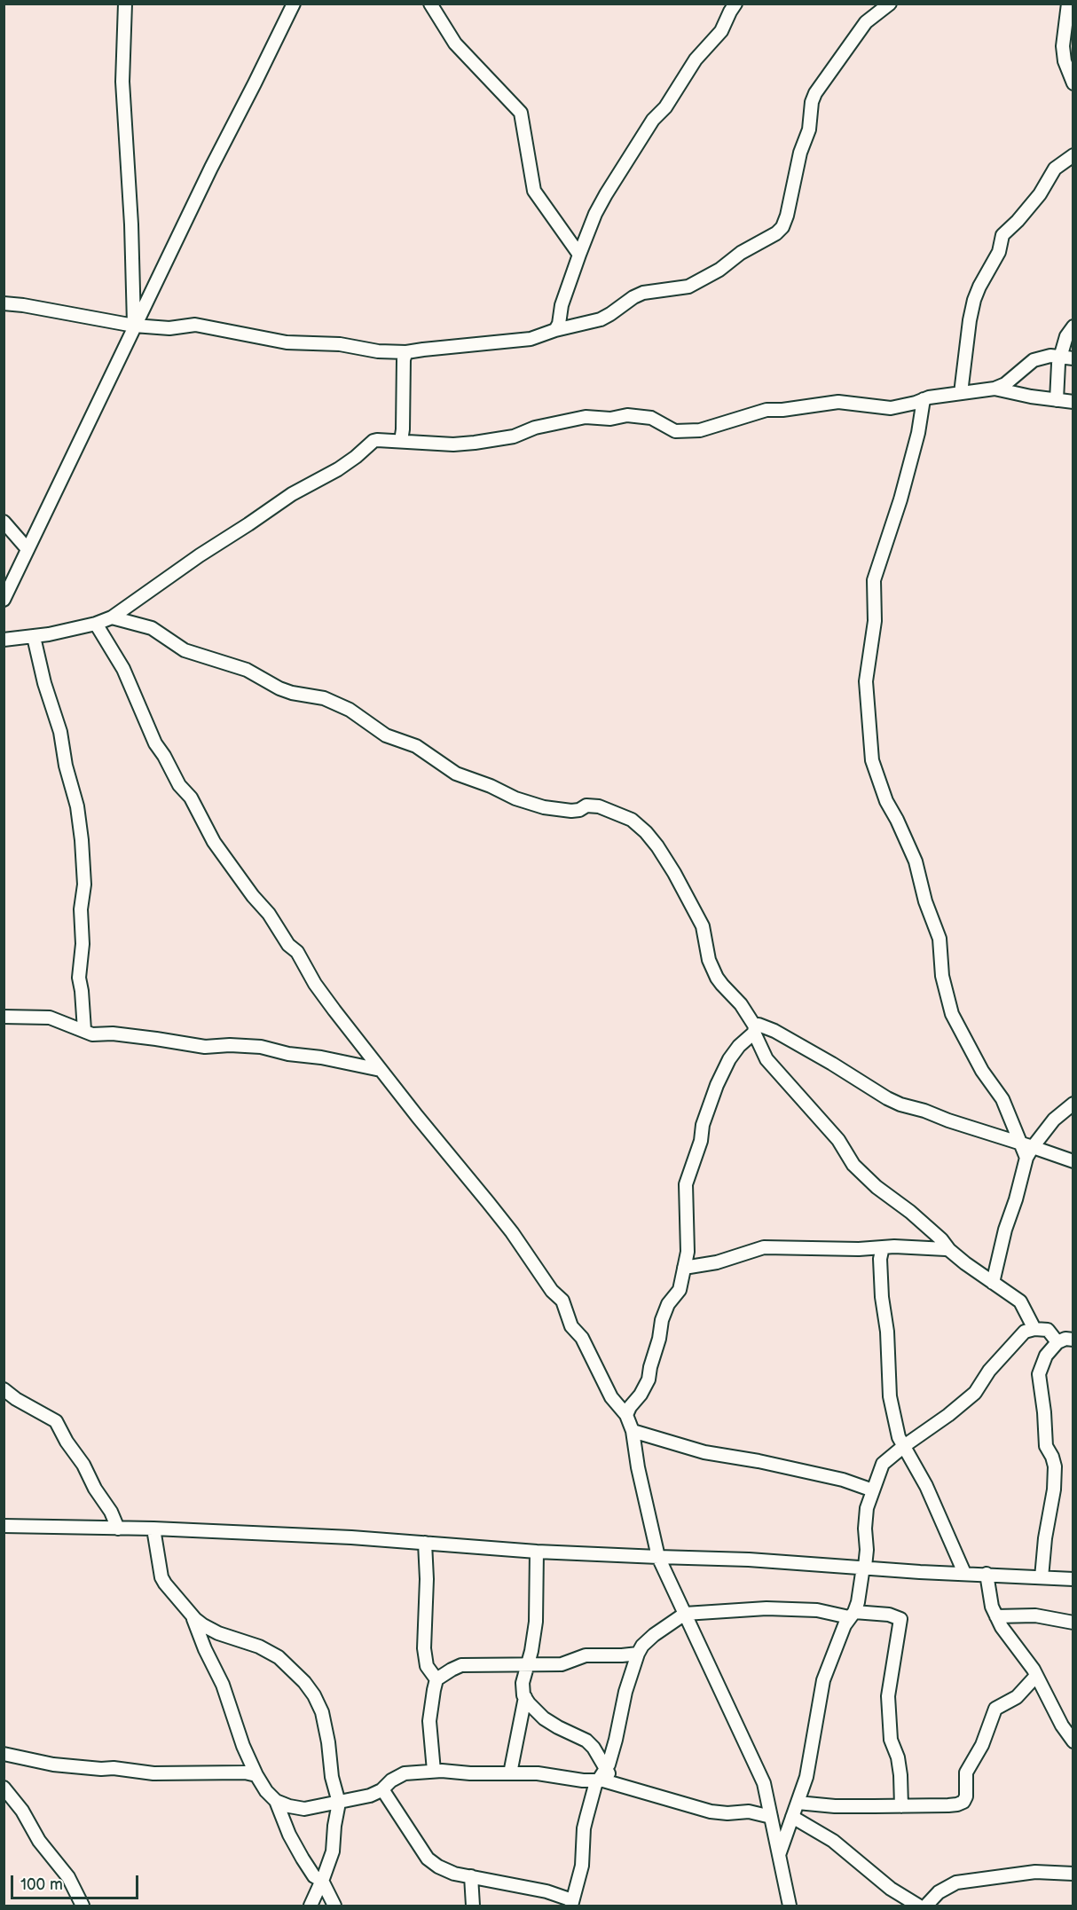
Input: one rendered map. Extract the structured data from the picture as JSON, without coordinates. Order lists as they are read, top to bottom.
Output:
{
  "scale_bar": "100 m"
}
